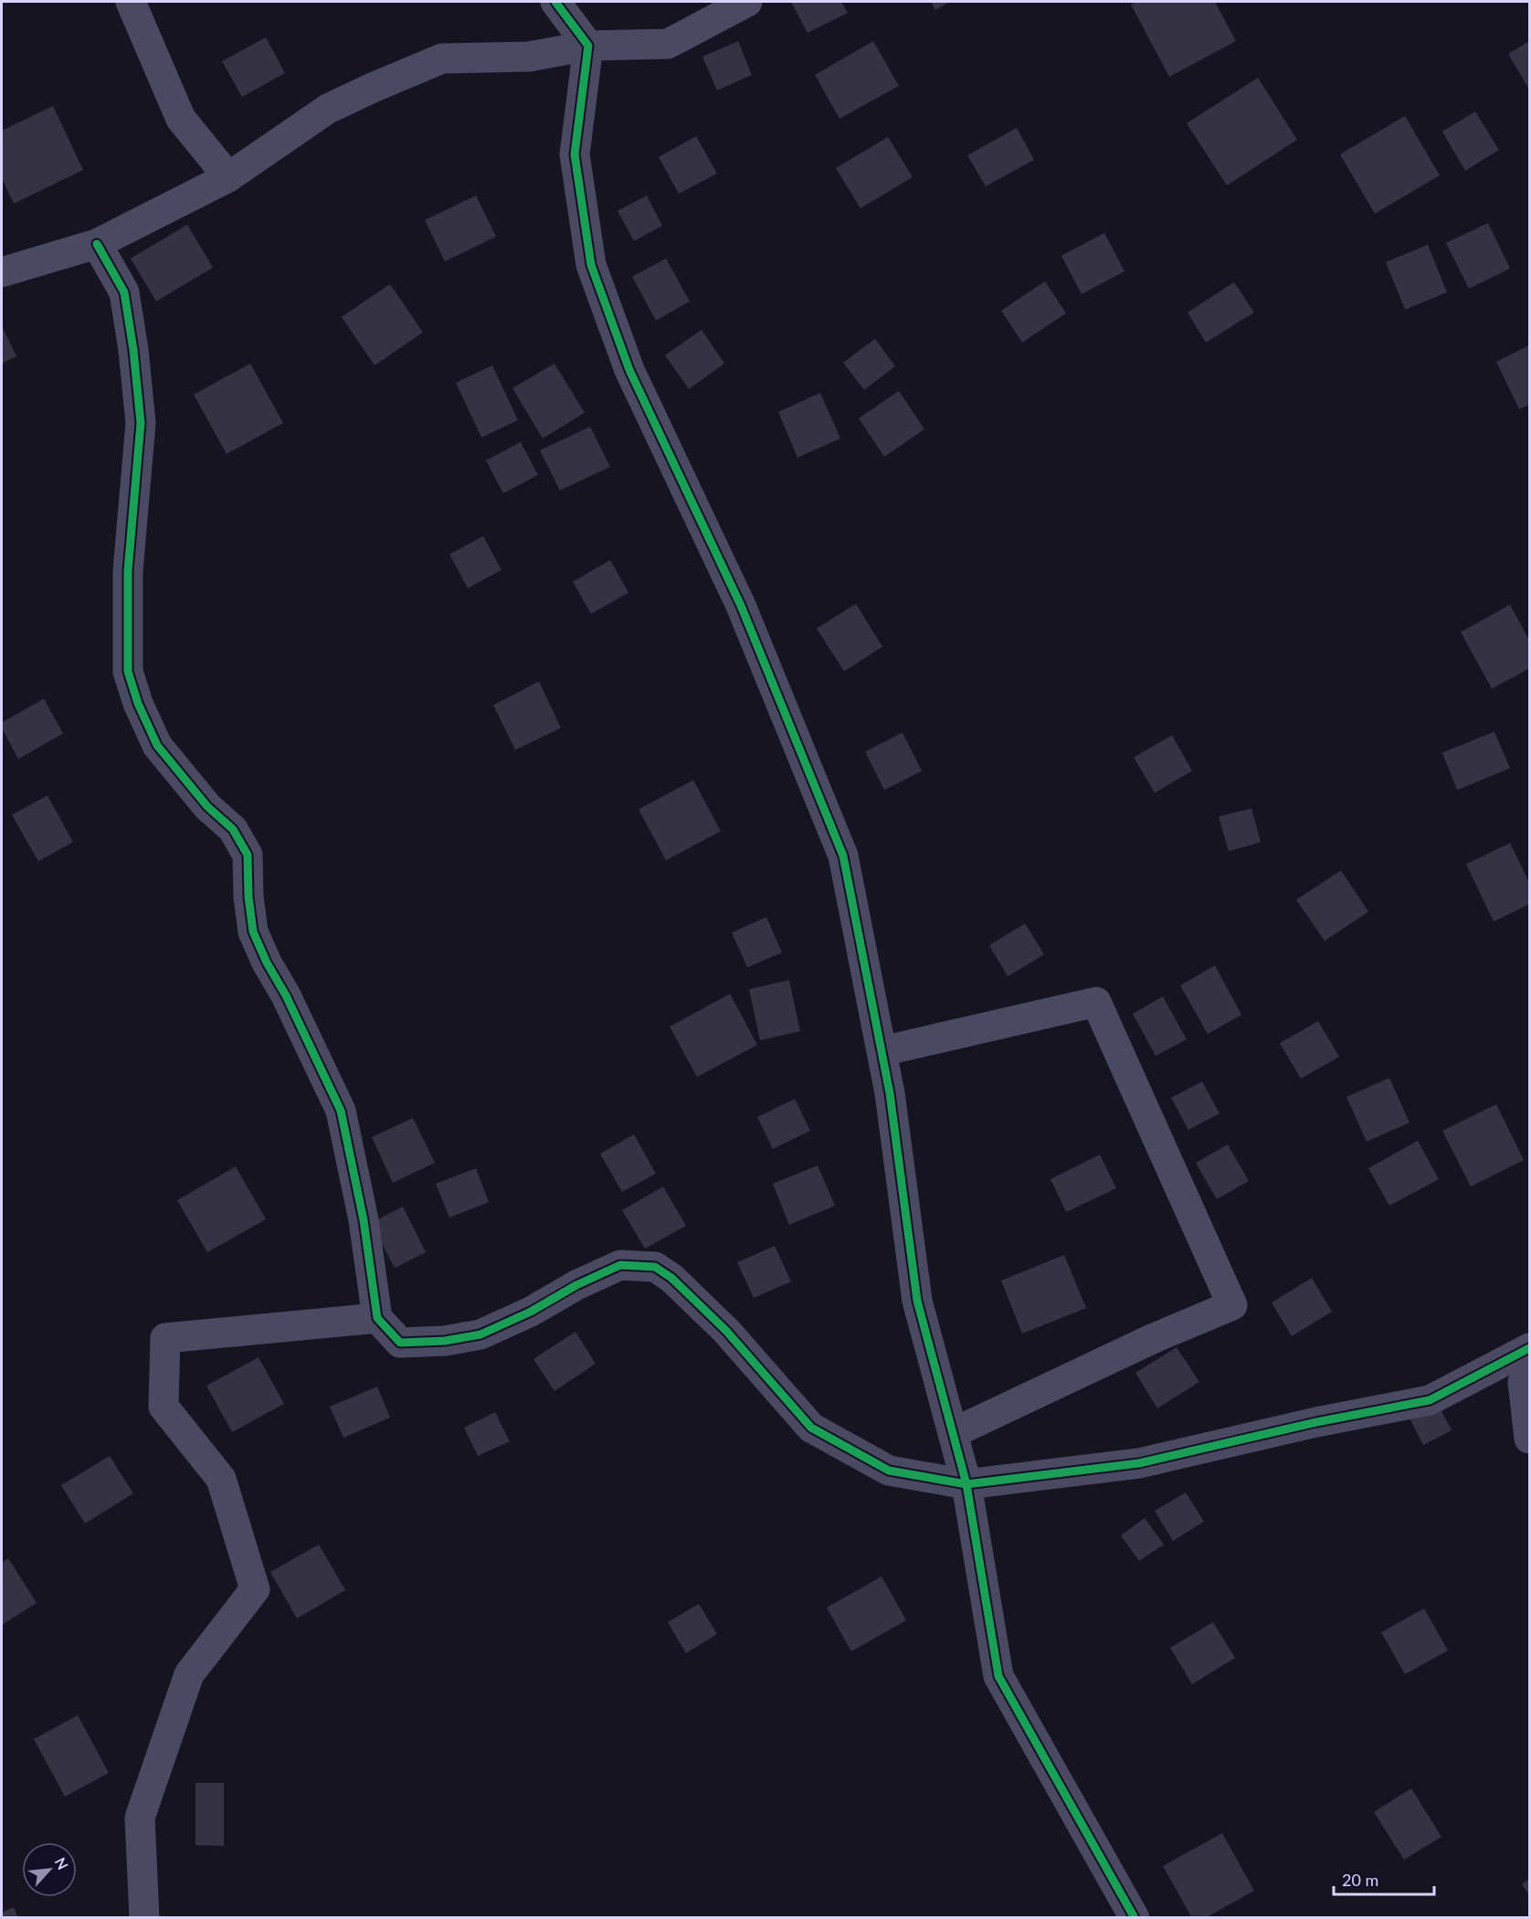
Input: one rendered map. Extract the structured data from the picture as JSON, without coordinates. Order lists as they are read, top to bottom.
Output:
{
  "scale_bar": "20 m",
  "north": "top right"
}
